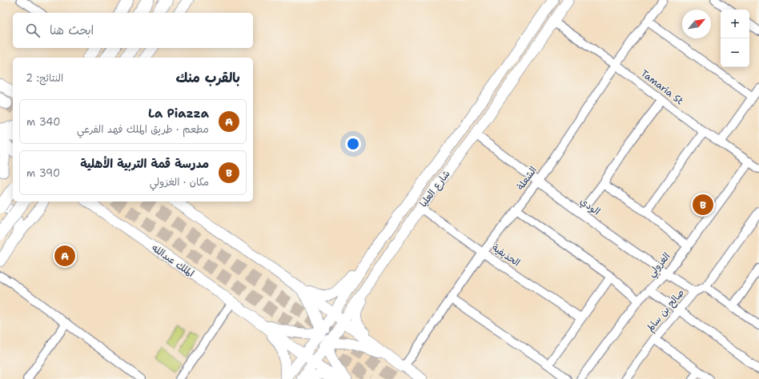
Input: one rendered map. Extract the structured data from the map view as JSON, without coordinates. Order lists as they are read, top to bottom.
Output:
{
  "streets": {
    "main road": ["شارع العليا", "الملك عبدالله"],
    "street": [
      "Tamaria St",
      "الشعلة",
      "الودي",
      "الحذيفية",
      "الغزولي",
      "صالح بن سالم"
    ]
  },
  "crossings": [
    ["Tamaria St", "الشعلة"],
    ["Tamaria St", "شارع العليا"],
    ["Tamaria St", "الغزولي"],
    ["الشعلة", "الودي"],
    ["الشعلة", "الحذيفية"],
    ["شارع العليا", "الودي"],
    ["شارع العليا", "الحذيفية"],
    ["الودي", "الغزولي"],
    ["الودي", "صالح بن سالم"]
  ],
  "north": "top right",
  "page": {
    "map_buttons": ["+", "−"],
    "search": "ابحث هنا",
    "heading": ["بالقرب منك", "النتائج: 2"],
    "list": [
      {
        "mark": "A",
        "name": "La Piazza",
        "note": "مطعم · طريق الملك فهد الفرعي",
        "value": "340 m"
      },
      {
        "mark": "B",
        "name": "مدرسة قمة التربية الأهلية",
        "note": "مكان · الغزولي",
        "value": "390 m"
      }
    ],
    "pins": ["B", "A"]
  }
}
